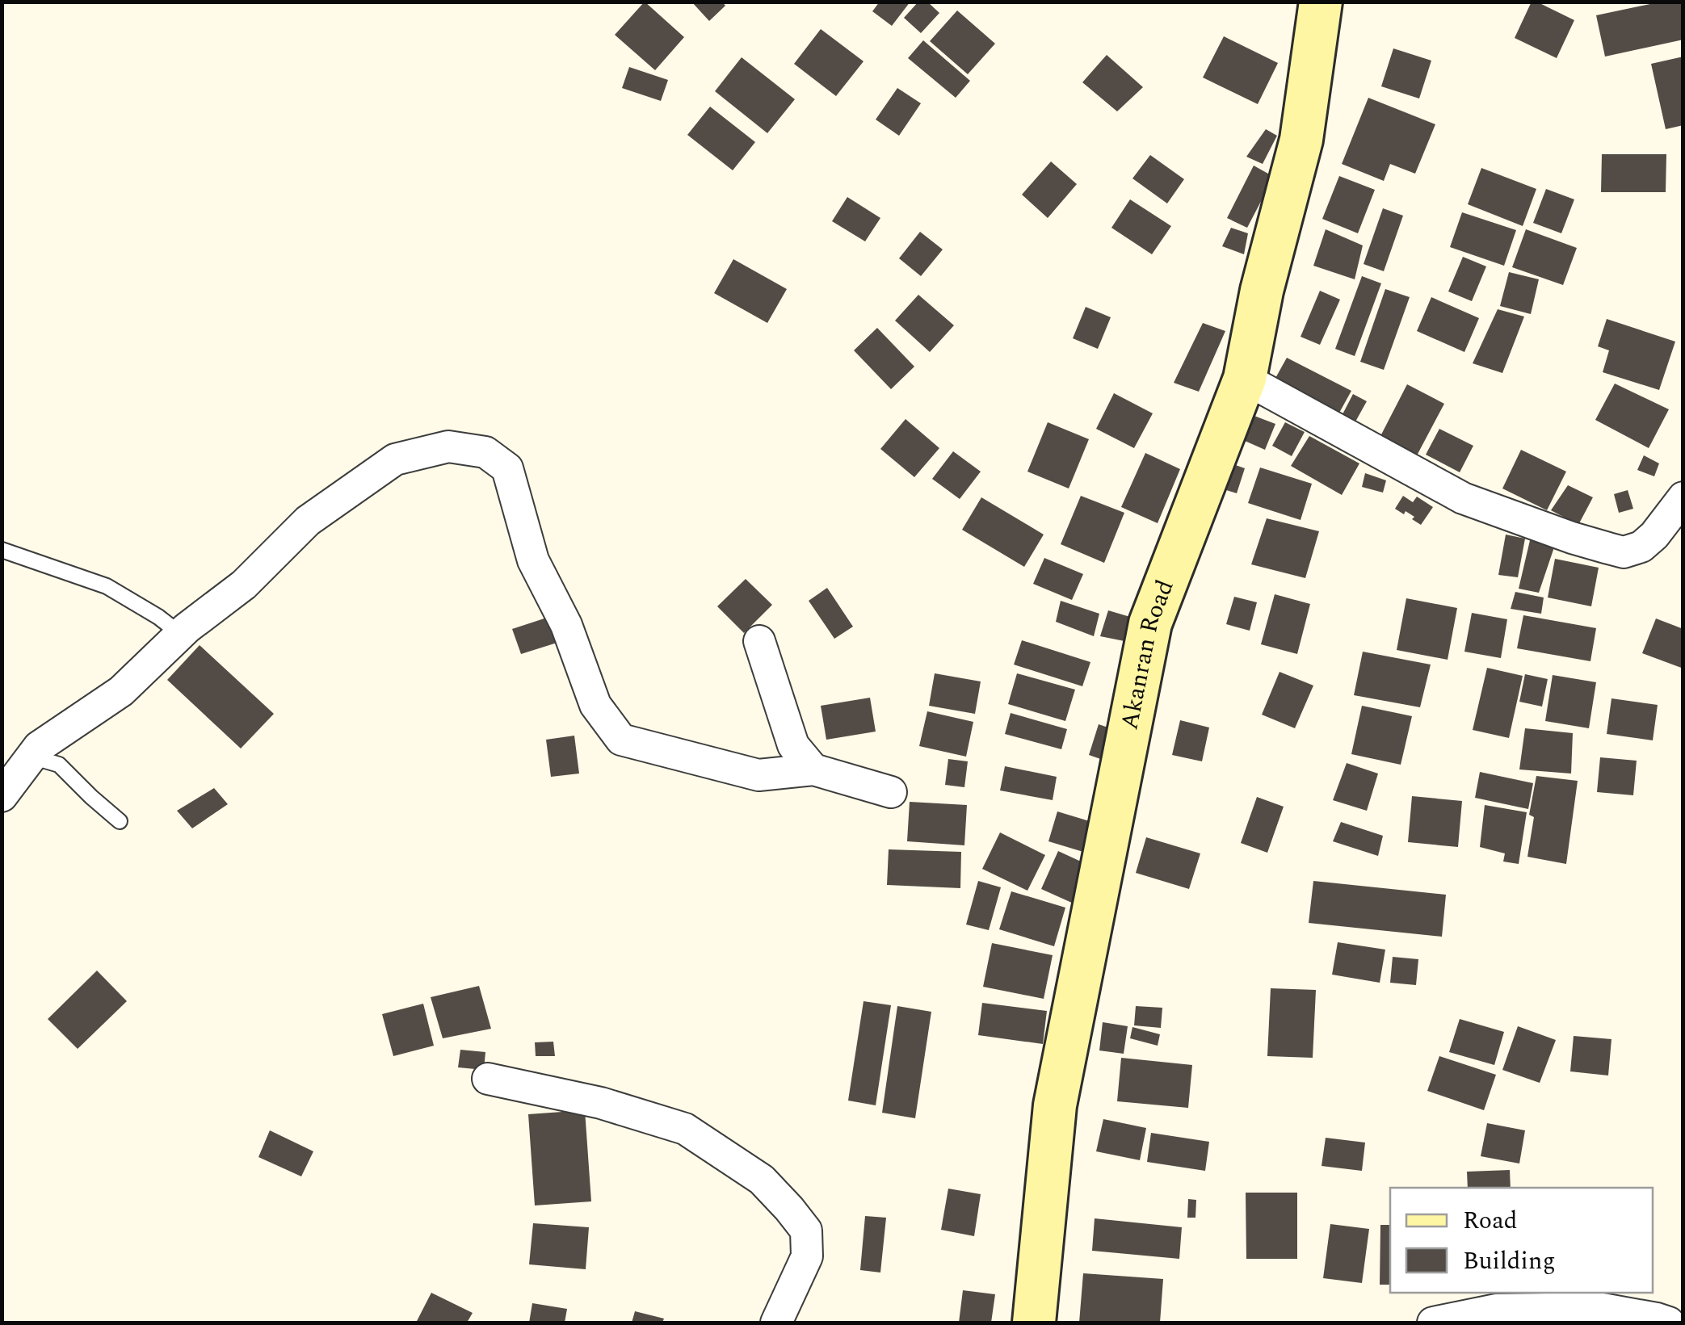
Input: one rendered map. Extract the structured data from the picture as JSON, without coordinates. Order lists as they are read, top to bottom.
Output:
{
  "streets": {
    "main road": ["Akanran Road"]
  },
  "legend": ["Road", "Building"]
}
